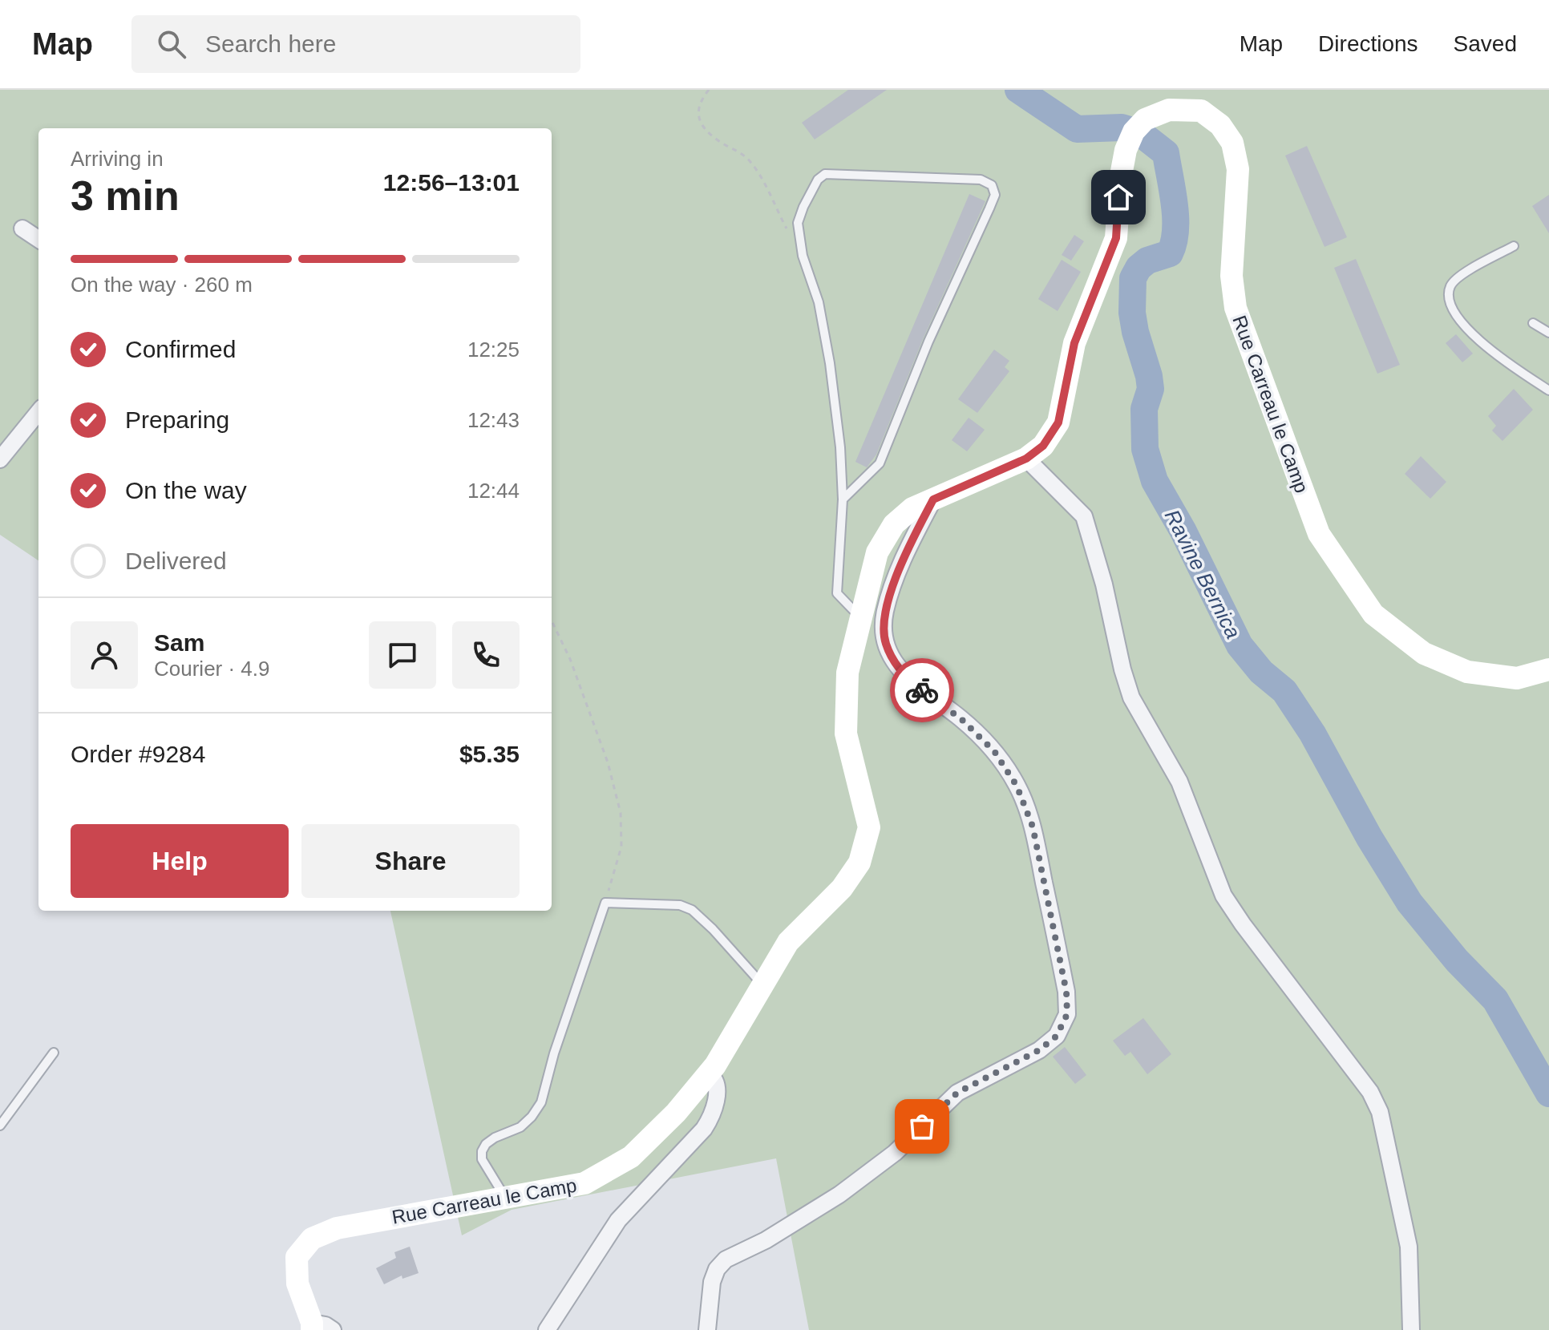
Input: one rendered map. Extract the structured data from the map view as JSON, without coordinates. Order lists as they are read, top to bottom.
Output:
{
  "streets": {
    "main road": ["Rue Carreau le Camp"]
  },
  "water": ["Ravine Bernica"],
  "page": {
    "header": "Map",
    "search": "Search here",
    "nav": ["Map", "Directions", "Saved"],
    "heading": ["3 min", "Arriving in", "12:56–13:01"],
    "panel": [
      "Sam",
      "Courier · 4.9",
      "Order #9284",
      "$5.35"
    ],
    "bar": "On the way · 260 m",
    "list": [
      ["Confirmed", "12:25"],
      ["Preparing", "12:43"],
      ["On the way", "12:44"],
      "Delivered"
    ],
    "buttons": ["Help", "Share"]
  }
}
